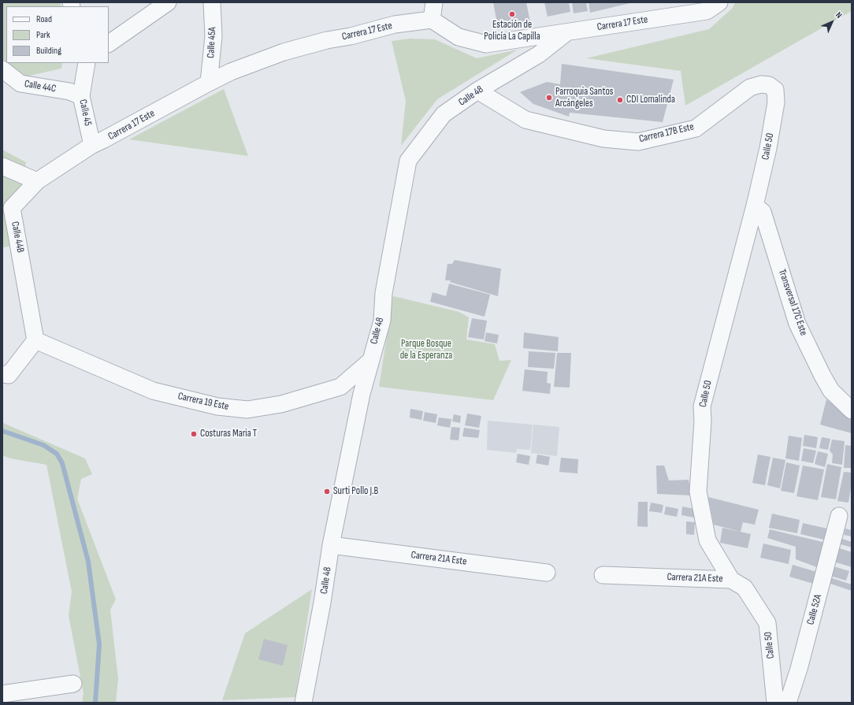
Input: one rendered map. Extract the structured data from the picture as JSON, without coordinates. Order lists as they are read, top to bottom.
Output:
{
  "streets": {
    "street": [
      "Carrera 17 Este",
      "Calle 45A",
      "Calle 44C",
      "Calle 48",
      "Calle 45",
      "Carrera 17B Este",
      "Calle 50",
      "Calle 44B",
      "Transversal 17C Este",
      "Carrera 19 Este",
      "Carrera 21A Este",
      "Calle 52A"
    ]
  },
  "crossings": [
    ["Carrera 17 Este", "Calle 45A"],
    ["Carrera 17 Este", "Calle 48"],
    ["Carrera 17 Este", "Calle 45"],
    ["Carrera 17 Este", "Calle 44B"],
    ["Calle 44C", "Calle 45"],
    ["Calle 48", "Carrera 17B Este"],
    ["Calle 48", "Carrera 19 Este"],
    ["Calle 48", "Carrera 21A Este"],
    ["Carrera 17B Este", "Calle 50"],
    ["Calle 50", "Transversal 17C Este"],
    ["Calle 50", "Carrera 21A Este"],
    ["Calle 44B", "Carrera 19 Este"]
  ],
  "parks": ["Parque Bosque de la Esperanza"],
  "places": [
    "Estación de Policía La Capilla",
    "Parroquia Santos Arcángeles",
    "CDI Lomalinda",
    "Costuras Maria T",
    "Surti Pollo J.B"
  ],
  "legend": ["Road", "Park", "Building"],
  "north": "top right"
}
